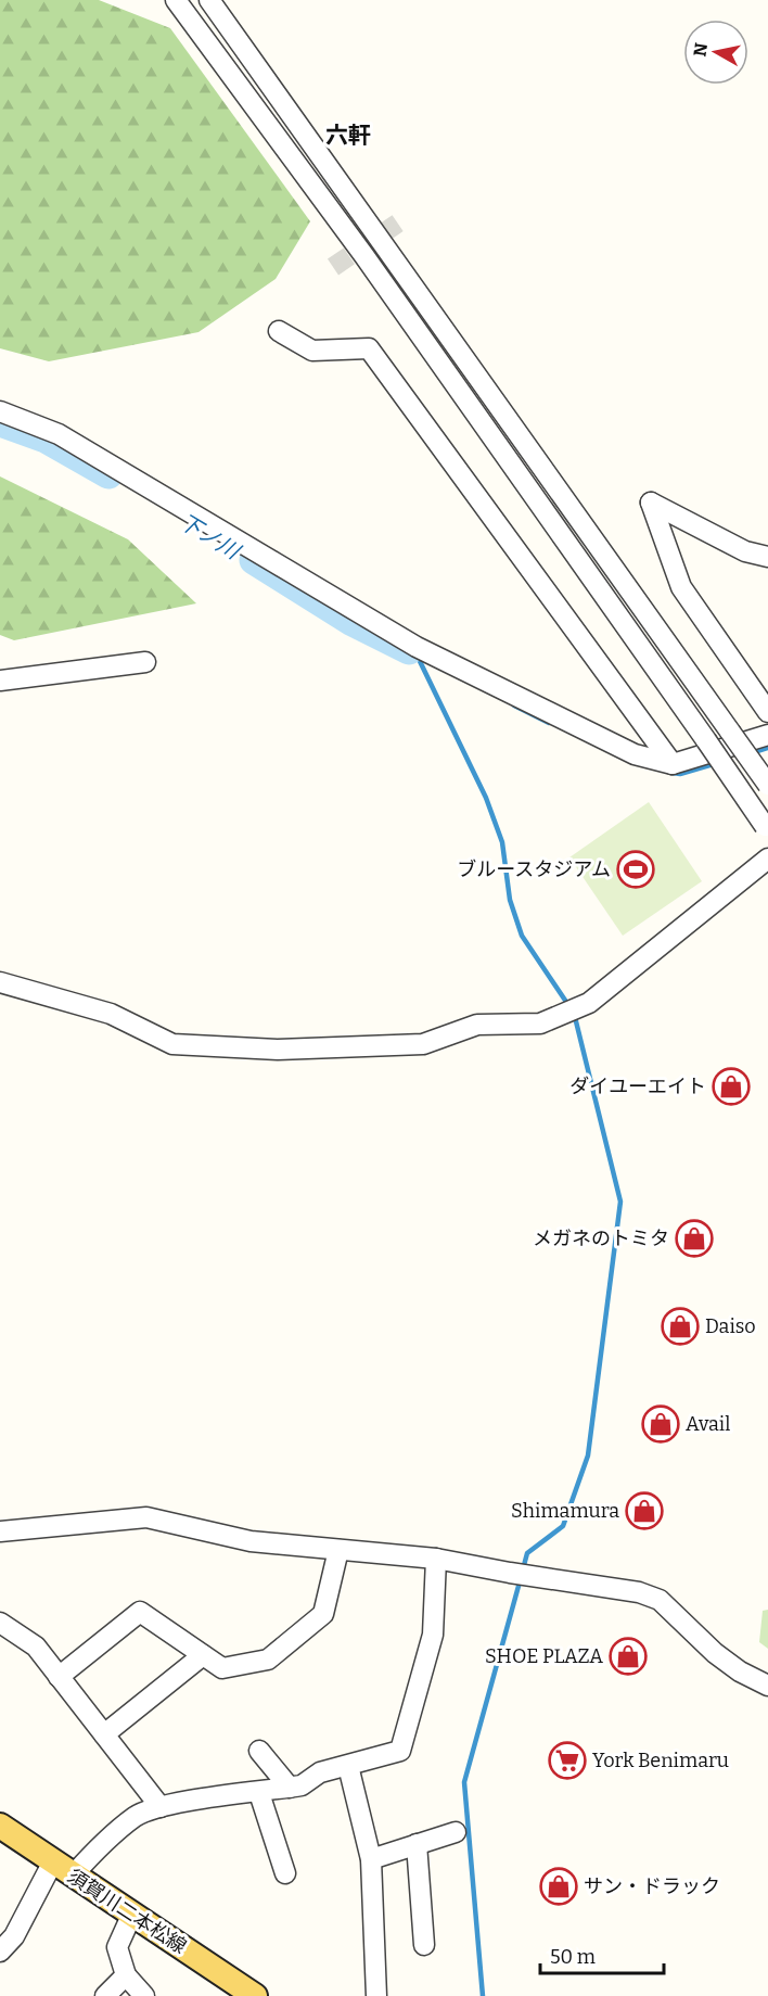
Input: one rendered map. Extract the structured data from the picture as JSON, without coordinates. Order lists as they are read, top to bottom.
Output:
{
  "streets": {
    "main road": ["須賀川二本松線"]
  },
  "districts": ["六軒"],
  "water": ["下ノ川"],
  "places": {
    "sports": ["ブルースタジアム"],
    "shop": [
      "ダイユーエイト",
      "メガネのトミタ",
      "Daiso",
      "Avail",
      "Shimamura",
      "SHOE PLAZA",
      "サン・ドラック"
    ],
    "supermarket": ["York Benimaru"]
  },
  "scale_bar": "50 m",
  "north": "left"
}
